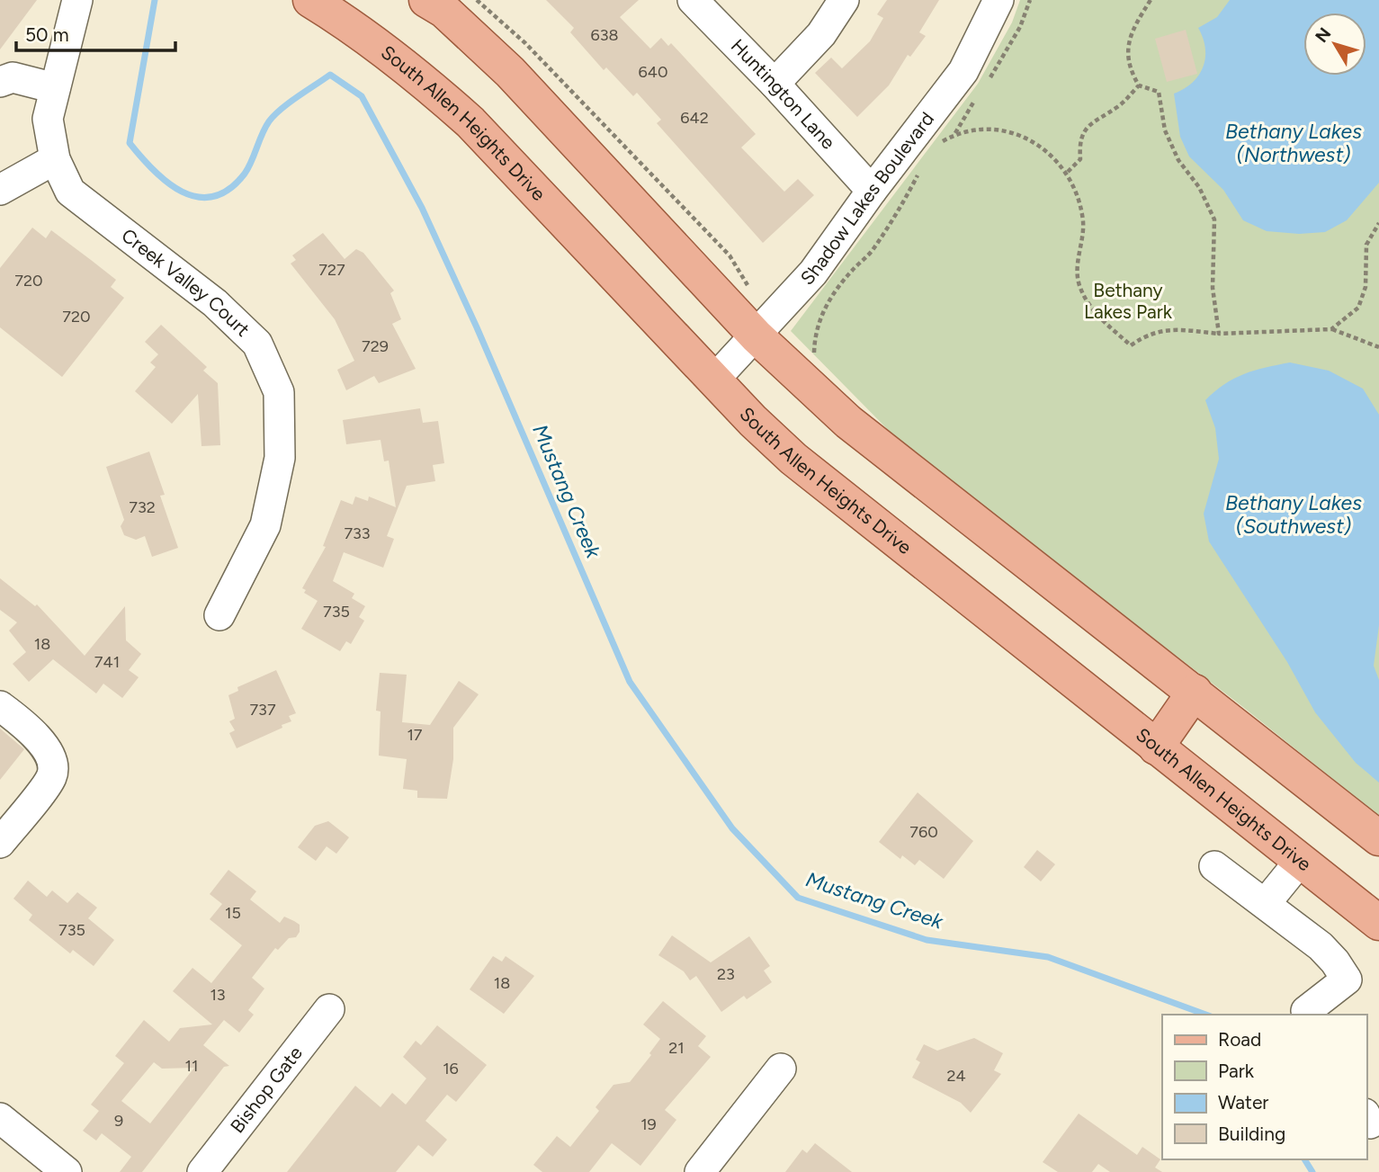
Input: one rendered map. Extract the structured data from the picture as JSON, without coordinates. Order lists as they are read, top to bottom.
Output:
{
  "streets": {
    "main road": ["South Allen Heights Drive"],
    "street": [
      "Huntington Lane",
      "Shadow Lakes Boulevard",
      "Creek Valley Court",
      "Bishop Gate"
    ]
  },
  "crossings": [
    ["Huntington Lane", "Shadow Lakes Boulevard"],
    ["South Allen Heights Drive", "Shadow Lakes Boulevard"]
  ],
  "water": ["Bethany Lakes (Northwest)", "Mustang Creek", "Bethany Lakes (Southwest)"],
  "parks": ["Bethany Lakes Park"],
  "house_numbers": [
    "638",
    "640",
    "642",
    "727",
    "720",
    "720",
    "729",
    "732",
    "733",
    "735",
    "18",
    "741",
    "737",
    "17",
    "760",
    "15",
    "735",
    "23",
    "18",
    "13",
    "21",
    "11",
    "16",
    "24",
    "9",
    "19"
  ],
  "legend": [
    "Road",
    "Park",
    "Water",
    "Building"
  ],
  "scale_bar": "50 m",
  "north": "top left"
}
